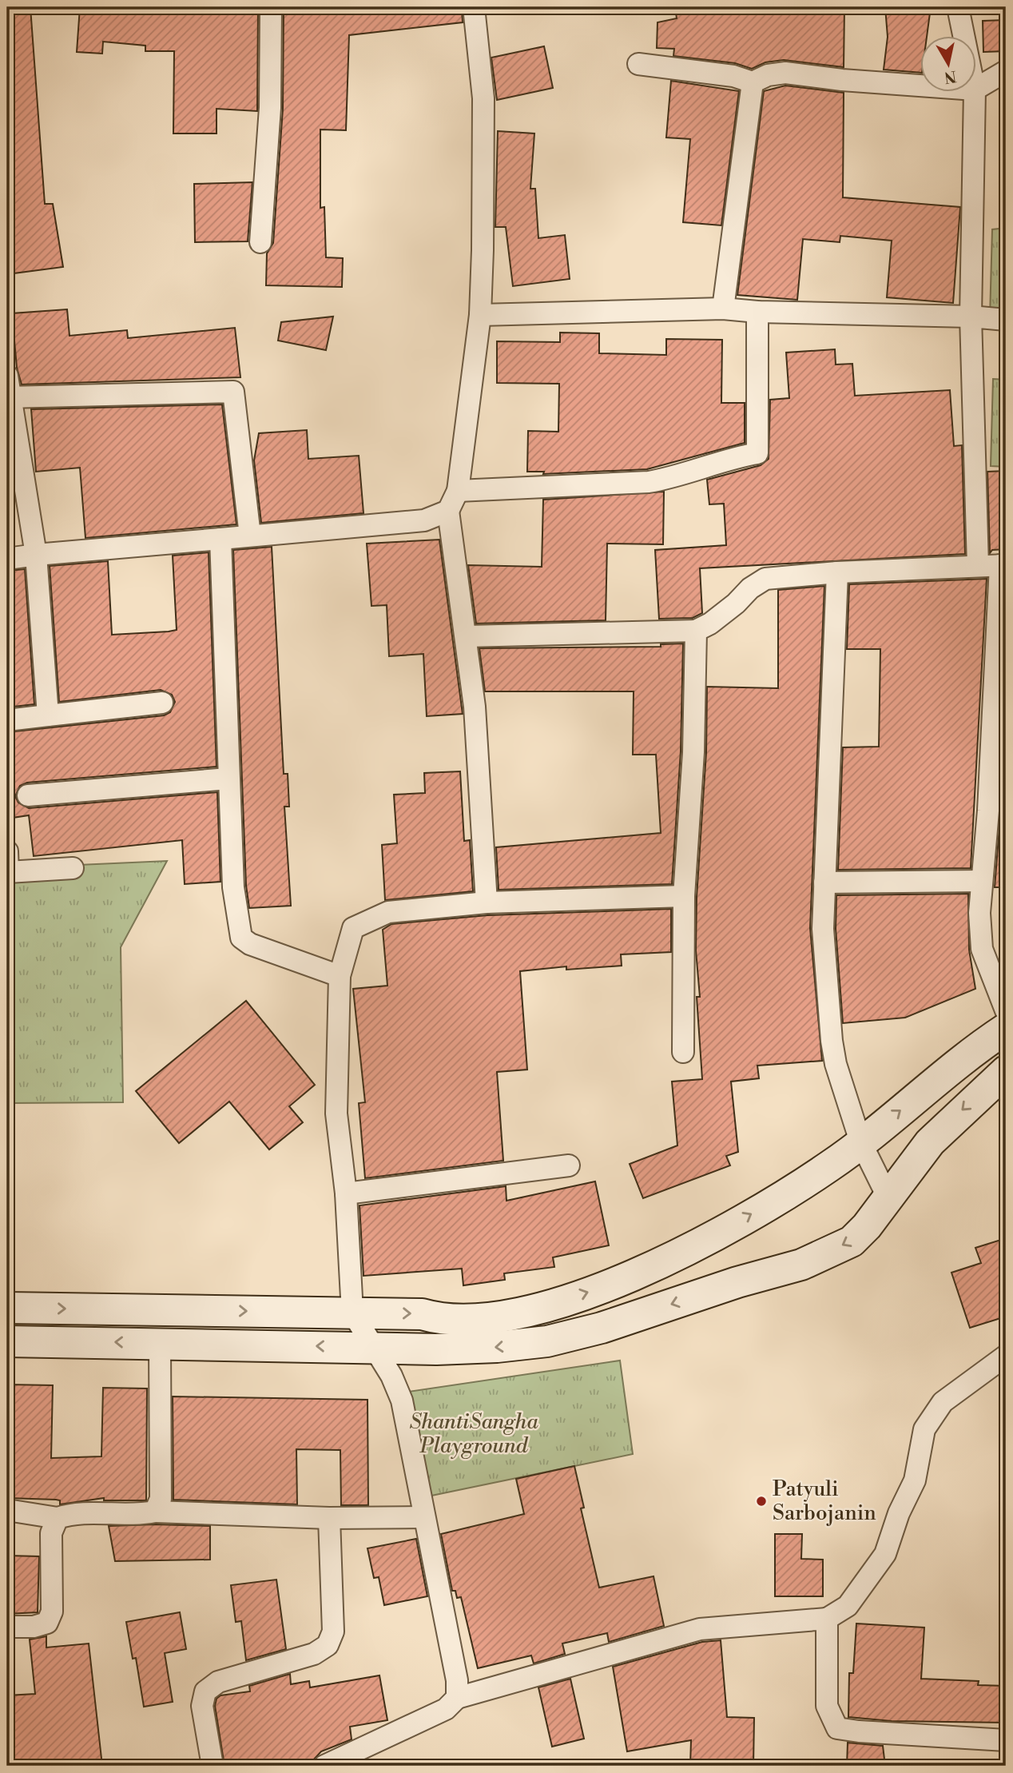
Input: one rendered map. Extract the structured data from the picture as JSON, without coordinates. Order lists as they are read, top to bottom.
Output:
{
  "parks": ["ShantiSangha Playground"],
  "places": ["Patyuli Sarbojanin"],
  "north": "bottom"
}
